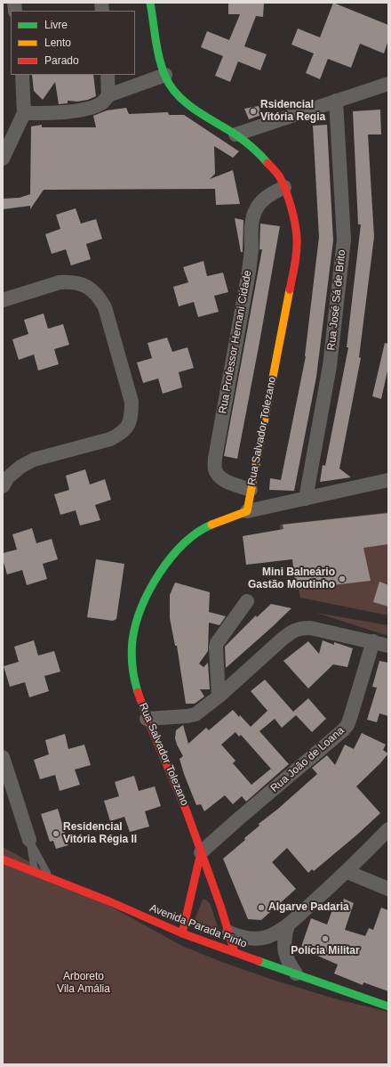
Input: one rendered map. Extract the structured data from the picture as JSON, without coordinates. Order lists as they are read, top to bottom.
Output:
{
  "streets": {
    "street": [
      "Rua José Sá de Brito",
      "Rua Professor Hernani Cidade",
      "Rua Salvador Tolezano",
      "Rua João de Loana",
      "Avenida Parada Pinto"
    ]
  },
  "crossings": [
    ["Rua Professor Hernani Cidade", "Rua Salvador Tolezano"],
    ["Rua Salvador Tolezano", "Rua João de Loana"],
    ["Rua Salvador Tolezano", "Avenida Parada Pinto"]
  ],
  "parks": ["Arboreto Vila Amália"],
  "places": [
    "Rsidencial Vitória Regia",
    "Mini Balneário Gastão Moutinho",
    "Residencial Vitória Régia II",
    "Algarve Padaria",
    "Polícia Militar"
  ],
  "legend": ["Livre", "Lento", "Parado"]
}
